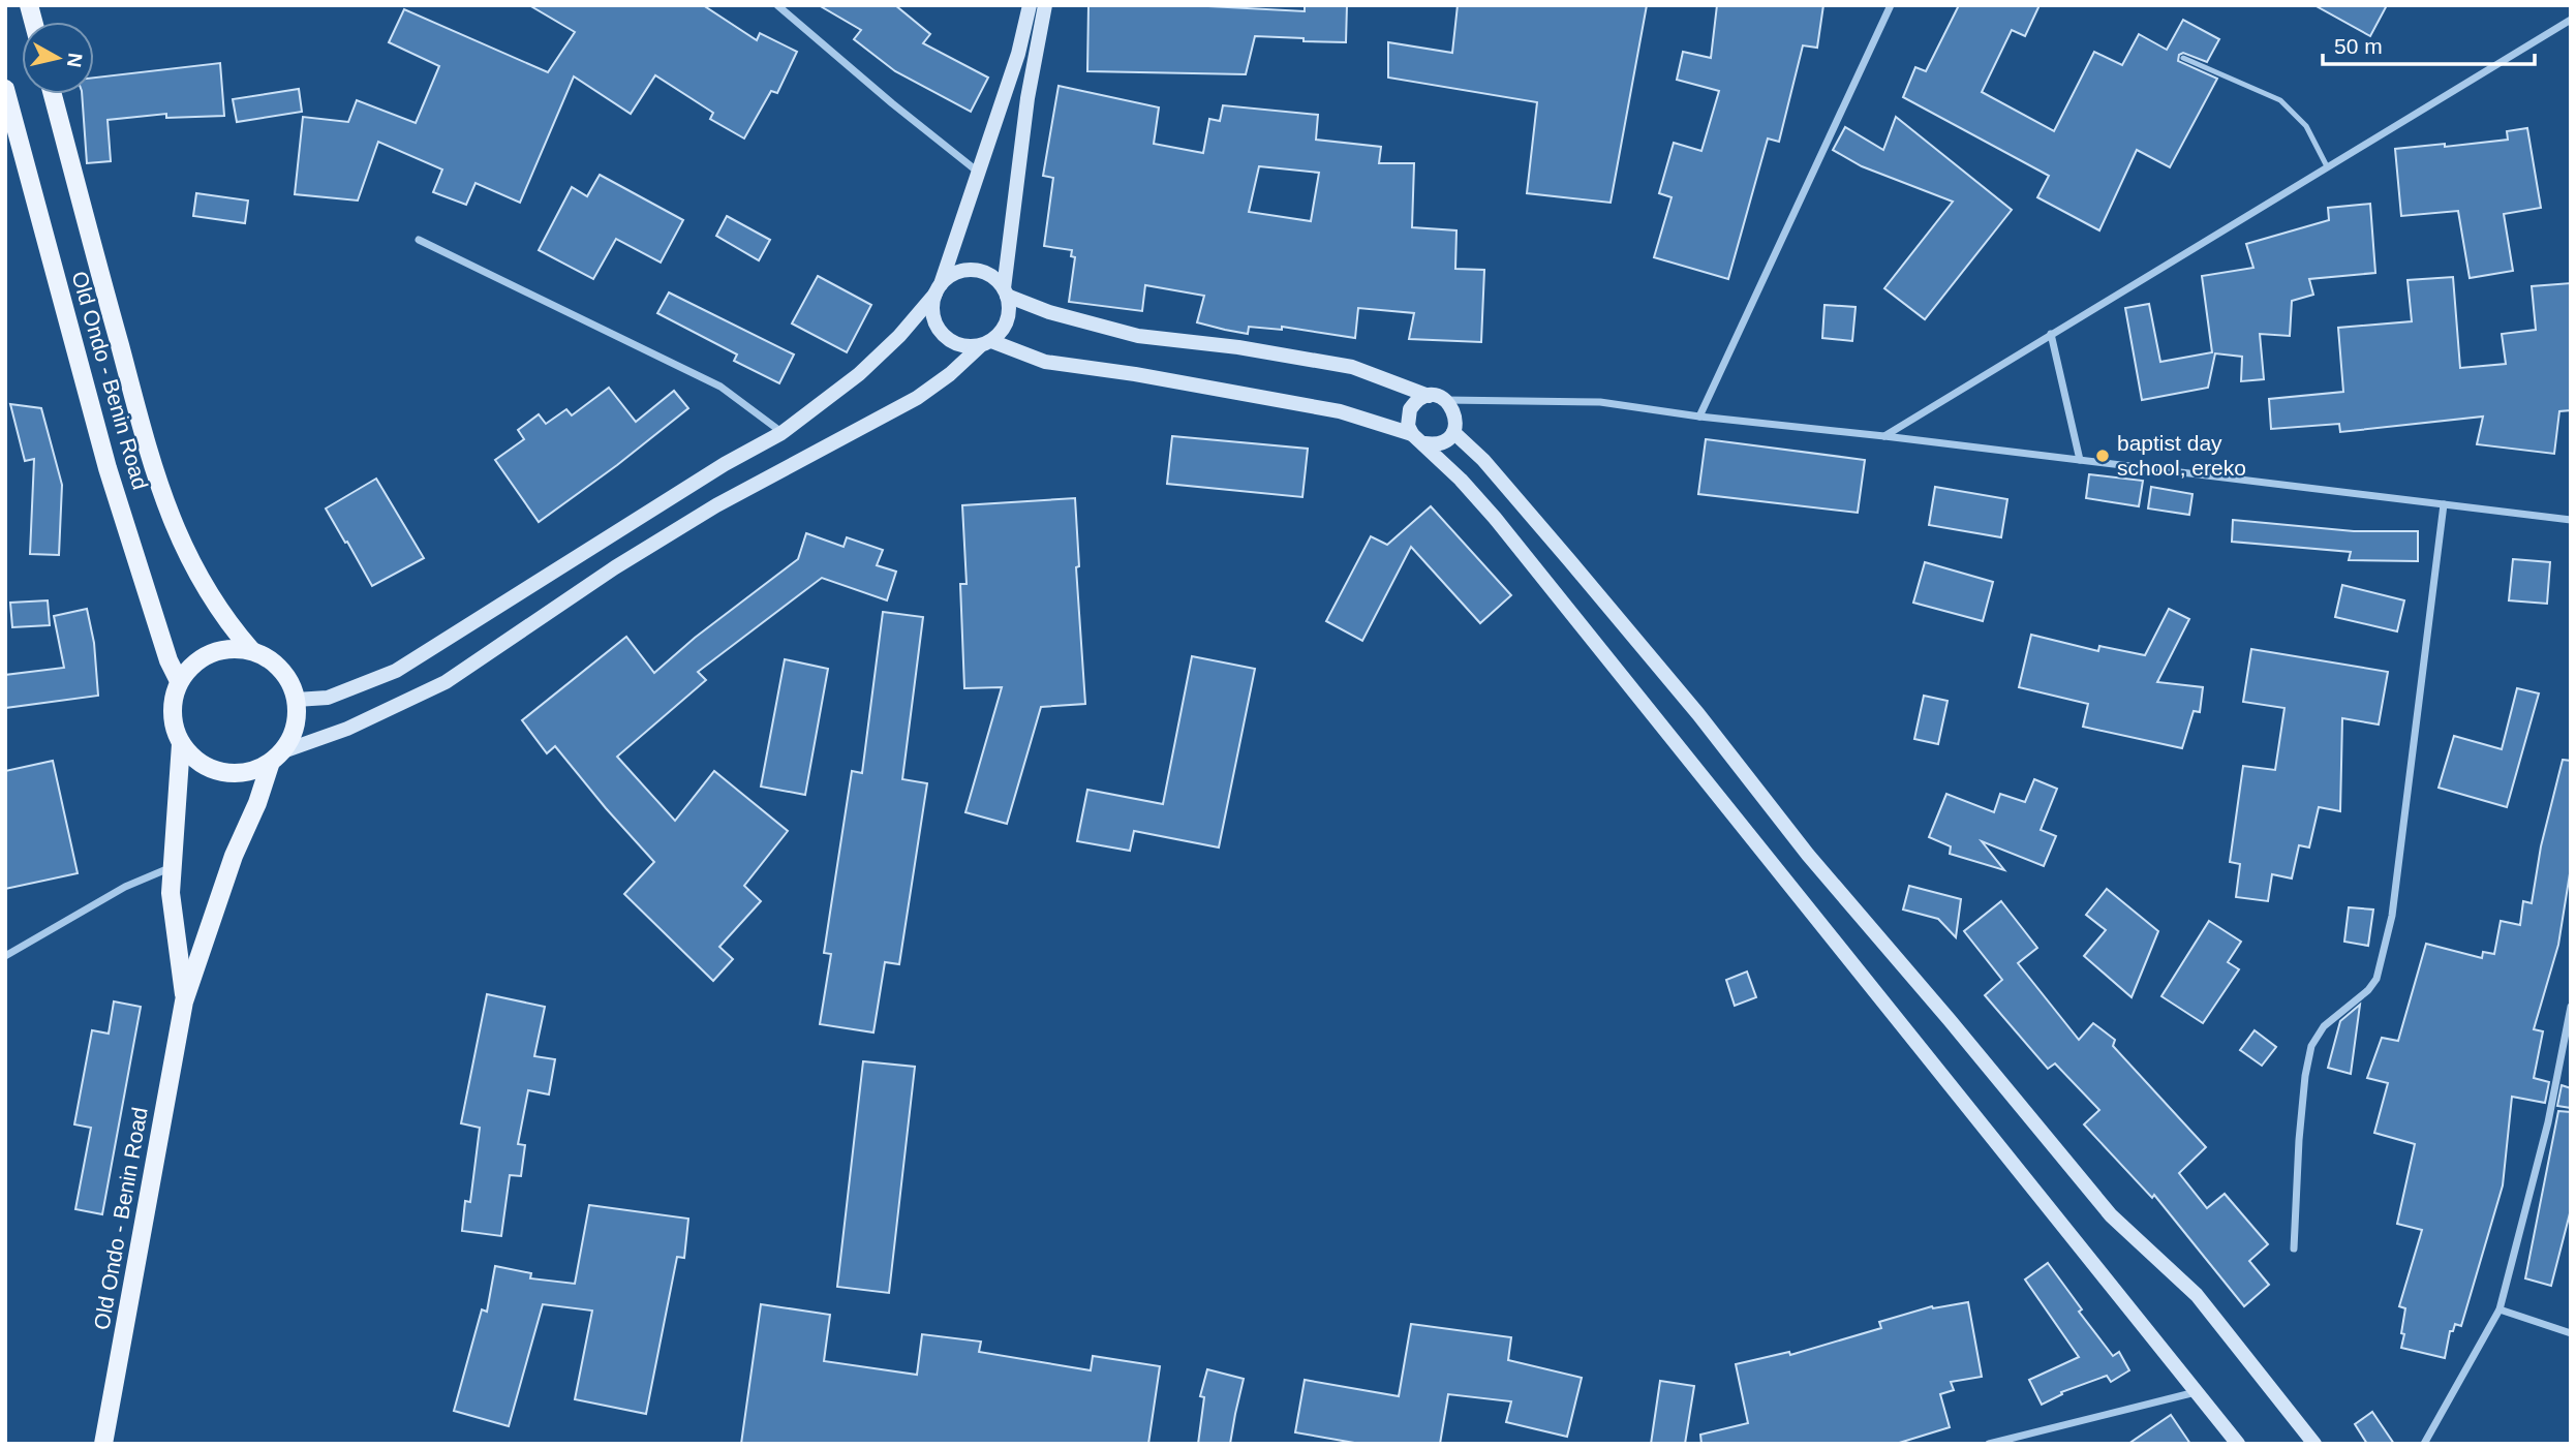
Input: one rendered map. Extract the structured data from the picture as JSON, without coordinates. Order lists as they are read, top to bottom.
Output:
{
  "streets": {
    "main road": ["Old Ondo - Benin Road"]
  },
  "places": ["baptist day school, ereko"],
  "scale_bar": "50 m",
  "north": "right"
}
